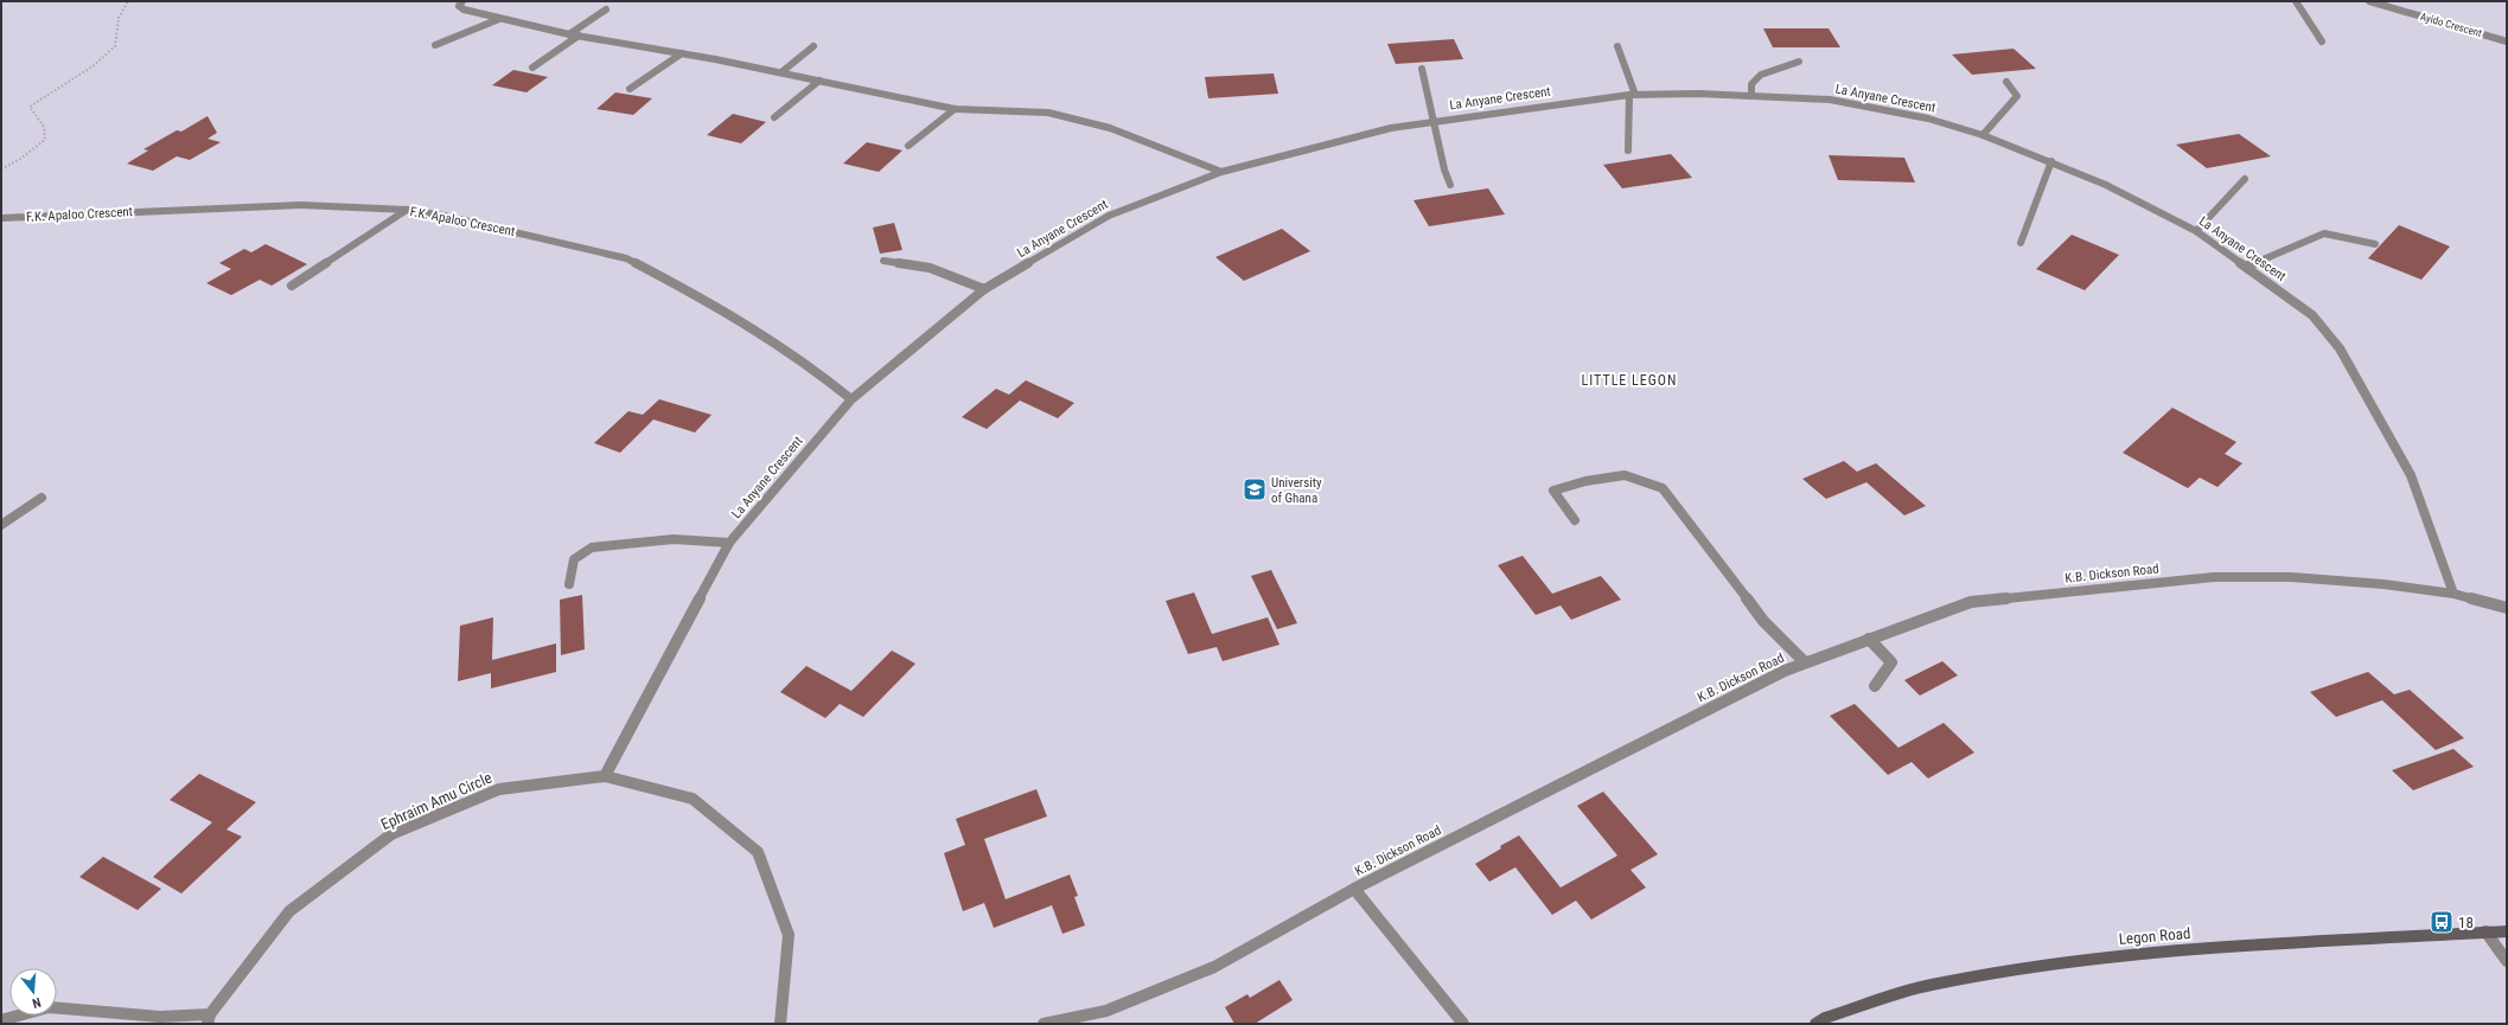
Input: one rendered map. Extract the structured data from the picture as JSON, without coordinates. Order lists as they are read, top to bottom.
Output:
{
  "streets": {
    "street": [
      "Ayido Crescent",
      "La Anyane Crescent",
      "F.K. Apaloo Crescent",
      "K.B. Dickson Road",
      "Ephraim Amu Circle",
      "Legon Road"
    ]
  },
  "crossings": [
    ["La Anyane Crescent", "F.K. Apaloo Crescent"],
    ["La Anyane Crescent", "K.B. Dickson Road"],
    ["La Anyane Crescent", "Ephraim Amu Circle"]
  ],
  "districts": ["LITTLE LEGON"],
  "places": {
    "school or university": ["University of Ghana"],
    "bus stop": ["18"]
  },
  "north": "bottom"
}
